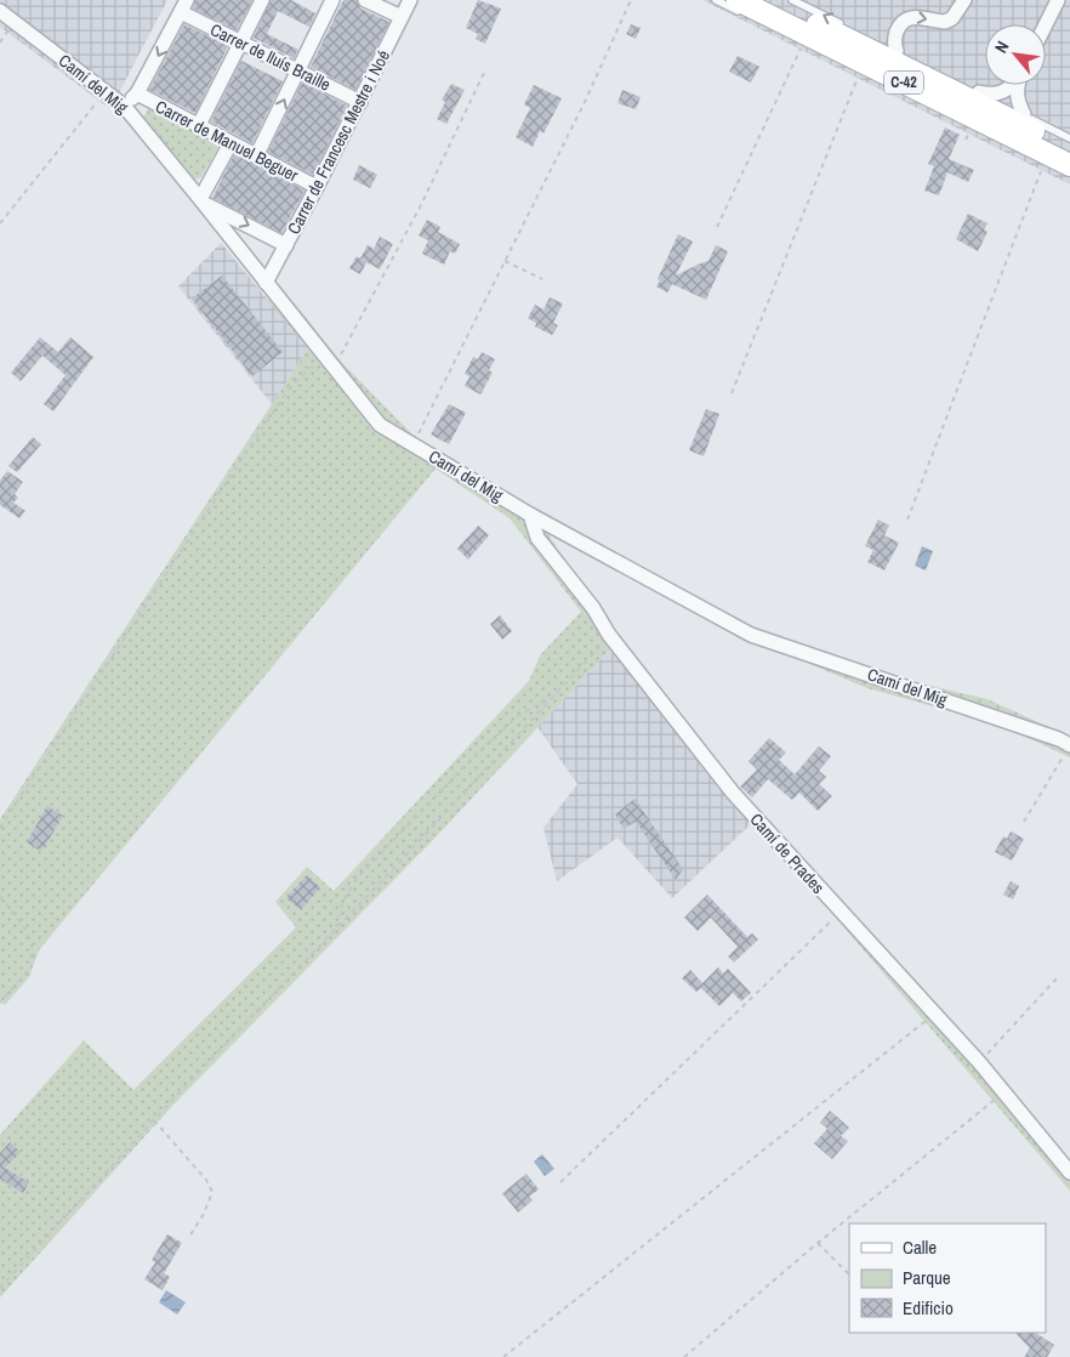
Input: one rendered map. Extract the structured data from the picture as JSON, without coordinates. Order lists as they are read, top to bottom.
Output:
{
  "streets": {
    "main road": ["C-42"],
    "street": [
      "Carrer de lluís Braille",
      "Camí del Mig",
      "Carrer de Manuel Beguer",
      "Carrer de Francesc Mestre i Noé",
      "Camí de Prades"
    ]
  },
  "crossings": [
    ["Carrer de lluís Braille", "Carrer de Francesc Mestre i Noé"],
    ["Camí del Mig", "Carrer de Francesc Mestre i Noé"],
    ["Camí del Mig", "Camí de Prades"],
    ["Carrer de Manuel Beguer", "Carrer de Francesc Mestre i Noé"]
  ],
  "legend": ["Calle", "Parque", "Edificio"],
  "north": "top left"
}
